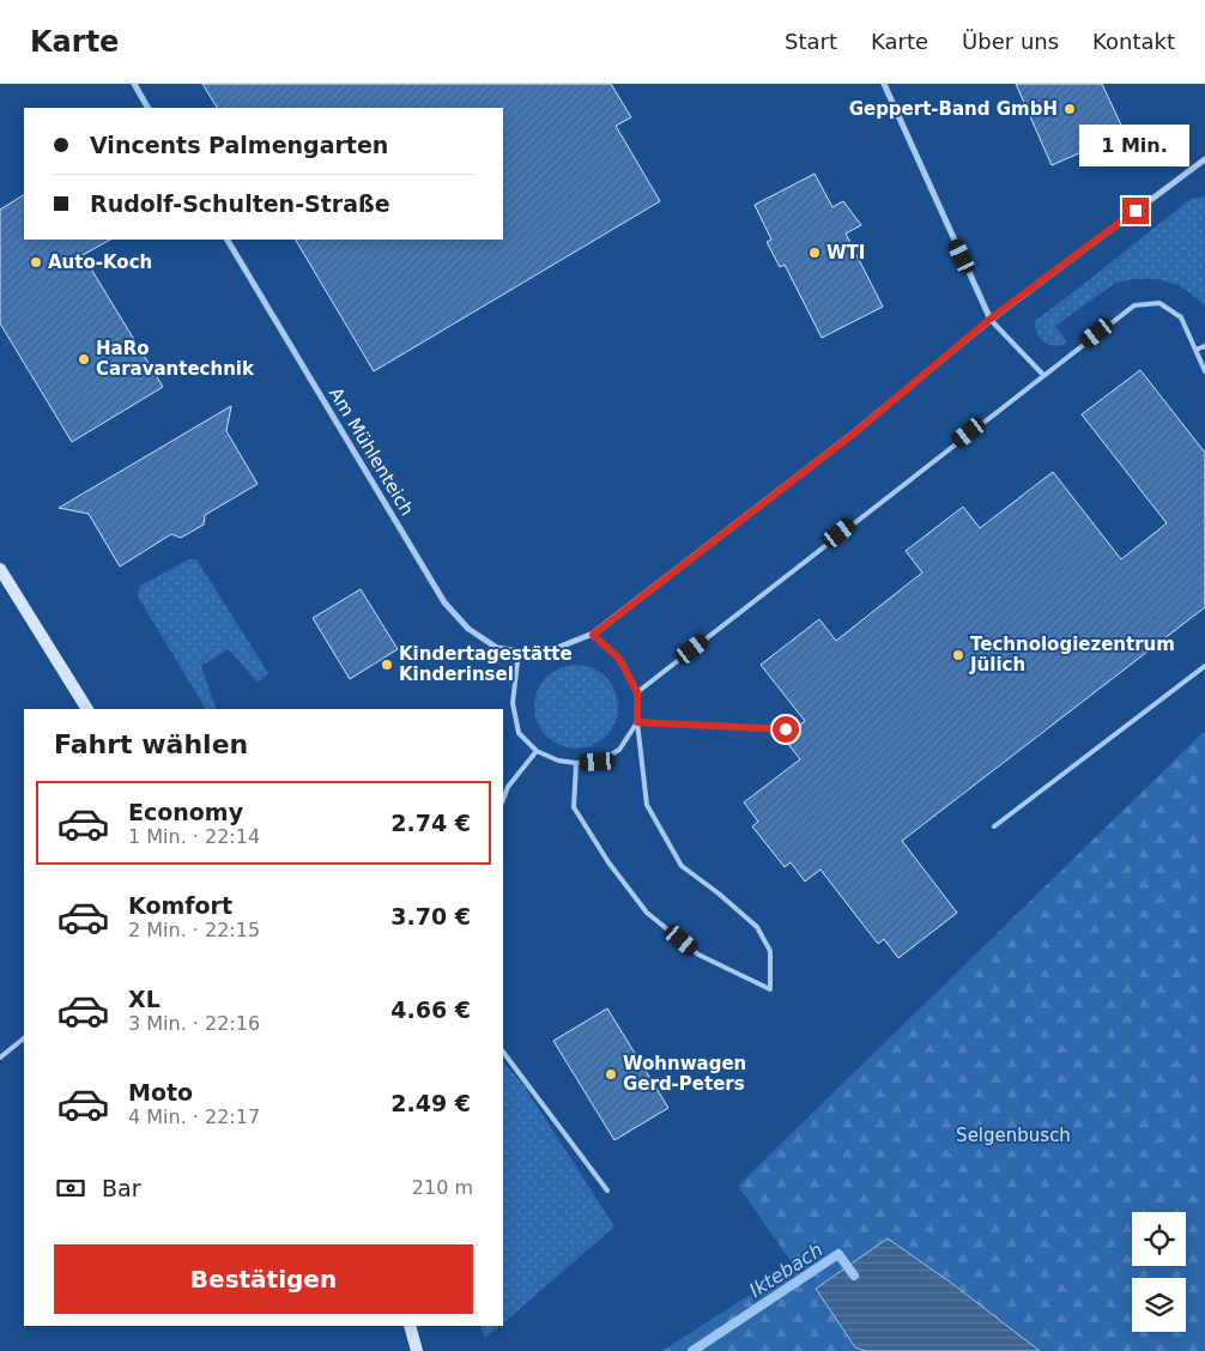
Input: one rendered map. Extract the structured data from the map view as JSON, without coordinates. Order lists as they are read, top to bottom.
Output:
{
  "streets": {
    "street": ["Am Mühlenteich"]
  },
  "water": ["Iktebach"],
  "parks": ["Selgenbusch"],
  "places": [
    "Geppert-Band GmbH",
    "WTI",
    "Auto-Koch",
    "HaRo Caravantechnik",
    "Technologiezentrum Jülich",
    "Kindertagestätte Kinderinsel",
    "Wohnwagen Gerd-Peters"
  ],
  "page": {
    "header": "Karte",
    "nav": [
      "Start",
      "Karte",
      "Über uns",
      "Kontakt"
    ],
    "banner": ["Vincents Palmengarten", "Rudolf-Schulten-Straße"],
    "bubble": "1 Min.",
    "heading": "Fahrt wählen",
    "list": [
      {
        "name": "Economy",
        "note": "1 Min. · 22:14",
        "value": "2.74 €"
      },
      {
        "name": "Komfort",
        "note": "2 Min. · 22:15",
        "value": "3.70 €"
      },
      {
        "name": "XL",
        "note": "3 Min. · 22:16",
        "value": "4.66 €"
      },
      {
        "name": "Moto",
        "note": "4 Min. · 22:17",
        "value": "2.49 €"
      }
    ],
    "pay": ["Bar", "210 m"],
    "buttons": "Bestätigen"
  }
}
